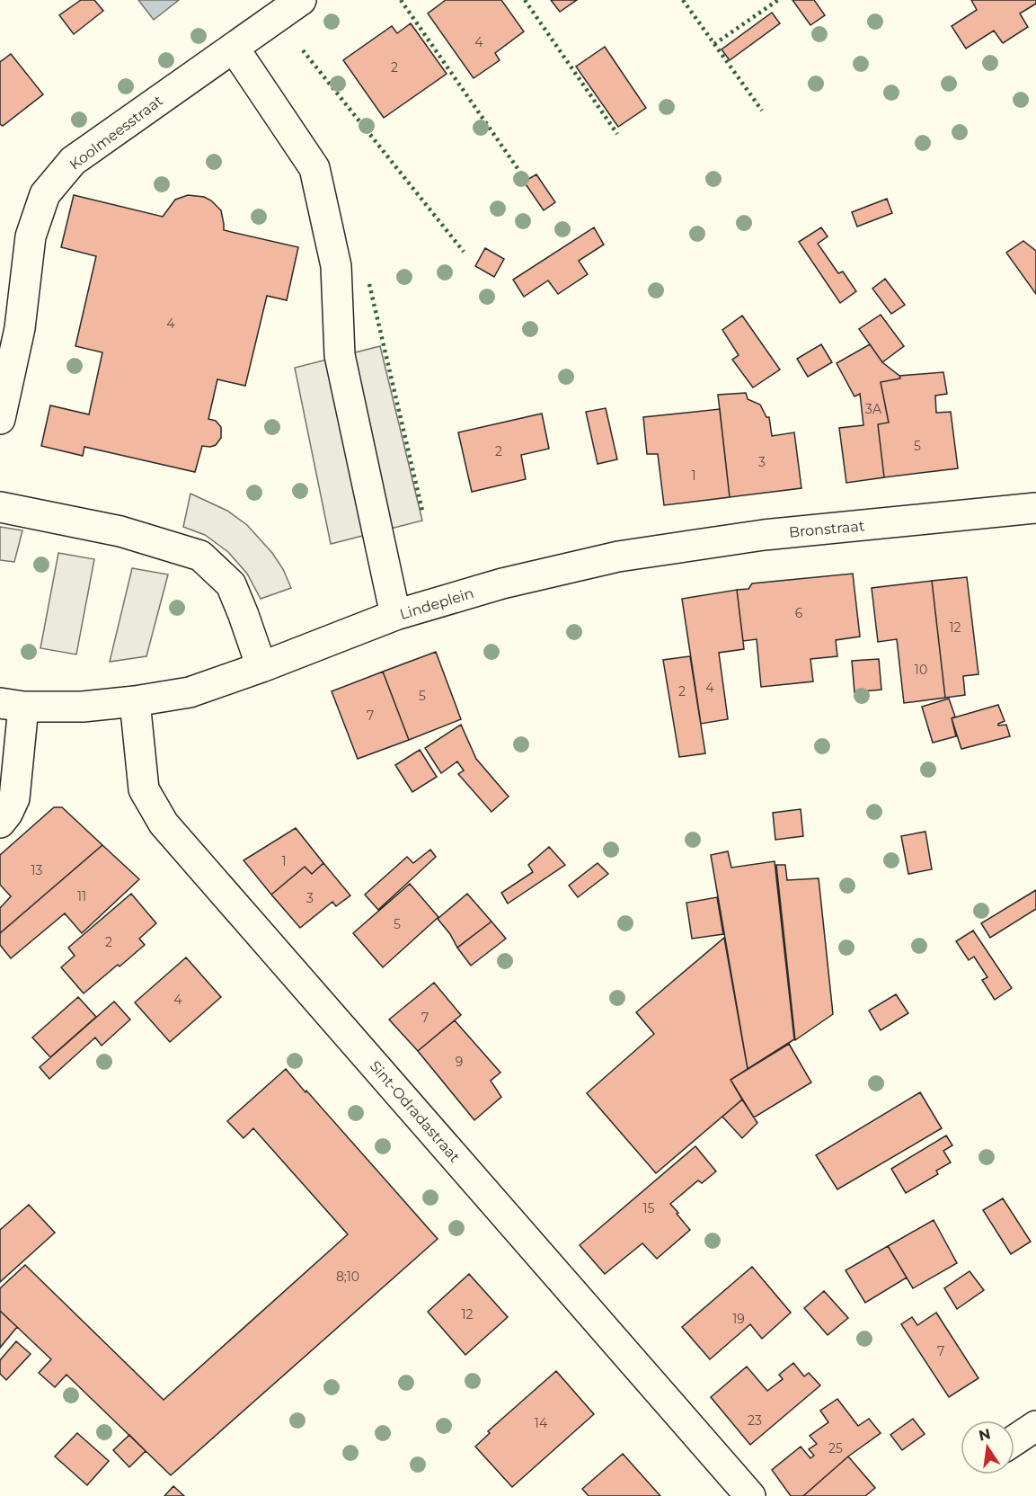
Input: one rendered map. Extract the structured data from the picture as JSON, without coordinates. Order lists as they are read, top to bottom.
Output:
{
  "streets": {
    "street": [
      "Koolmeesstraat",
      "Bronstraat",
      "Lindeplein",
      "Sint-Odradastraat"
    ]
  },
  "crossings": [
    ["Bronstraat", "Lindeplein"],
    ["Lindeplein", "Sint-Odradastraat"]
  ],
  "house_numbers": [
    "4",
    "2",
    "4",
    "3A",
    "5",
    "2",
    "3",
    "1",
    "6",
    "12",
    "10",
    "4",
    "2",
    "5",
    "7",
    "1",
    "13",
    "11",
    "3",
    "5",
    "2",
    "4",
    "7",
    "9",
    "15",
    "8;10",
    "12",
    "19",
    "7",
    "23",
    "14",
    "25"
  ],
  "north": "top"
}
